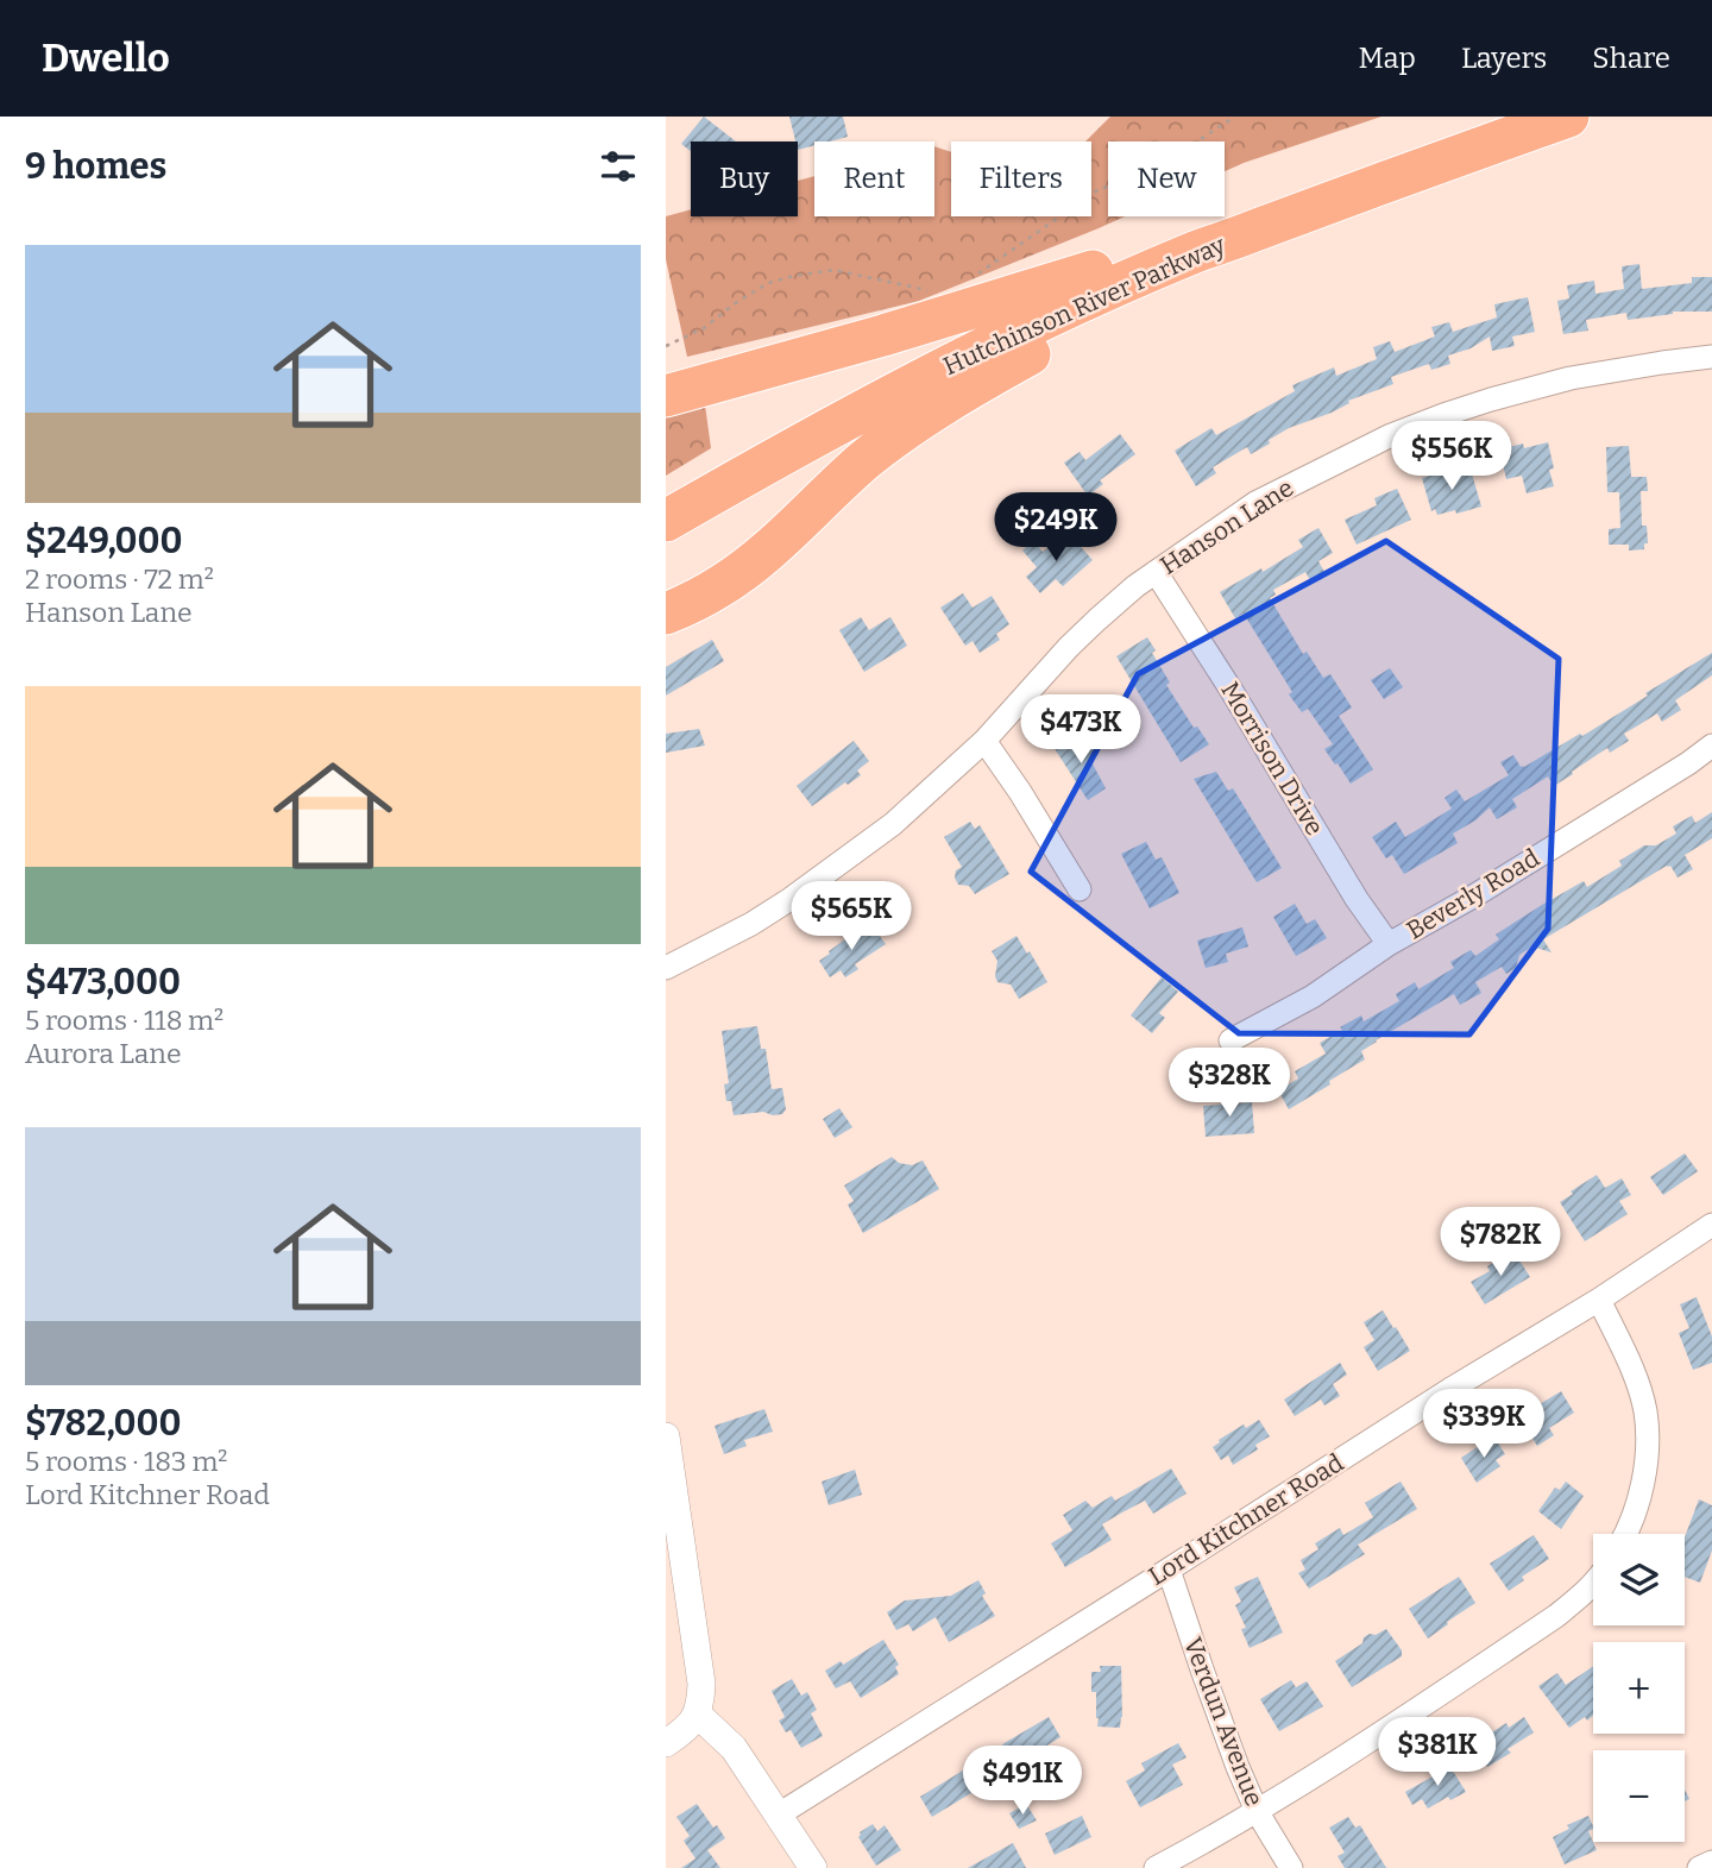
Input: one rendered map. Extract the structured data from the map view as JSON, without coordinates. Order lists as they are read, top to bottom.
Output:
{
  "streets": {
    "highway": ["Hutchinson River Parkway"],
    "street": [
      "Hanson Lane",
      "Morrison Drive",
      "Beverly Road",
      "Lord Kitchner Road",
      "Verdun Avenue"
    ]
  },
  "crossings": [
    ["Hanson Lane", "Morrison Drive"],
    ["Morrison Drive", "Beverly Road"],
    ["Lord Kitchner Road", "Verdun Avenue"]
  ],
  "page": {
    "header": "Dwello",
    "nav": ["Map", "Layers", "Share"],
    "heading": "9 homes",
    "chip": [
      "Buy",
      "Rent",
      "Filters",
      "New"
    ],
    "list": [
      {
        "name": "$249,000",
        "note": "2 rooms · 72 m² · Hanson Lane"
      },
      {
        "name": "$473,000",
        "note": "5 rooms · 118 m² · Aurora Lane"
      },
      {
        "name": "$782,000",
        "note": "5 rooms · 183 m² · Lord Kitchner Road"
      }
    ],
    "price": [
      "$556K",
      "$249K",
      "$473K",
      "$565K",
      "$328K",
      "$782K",
      "$339K",
      "$381K",
      "$491K"
    ],
    "map_buttons": ["+", "−"]
  }
}
